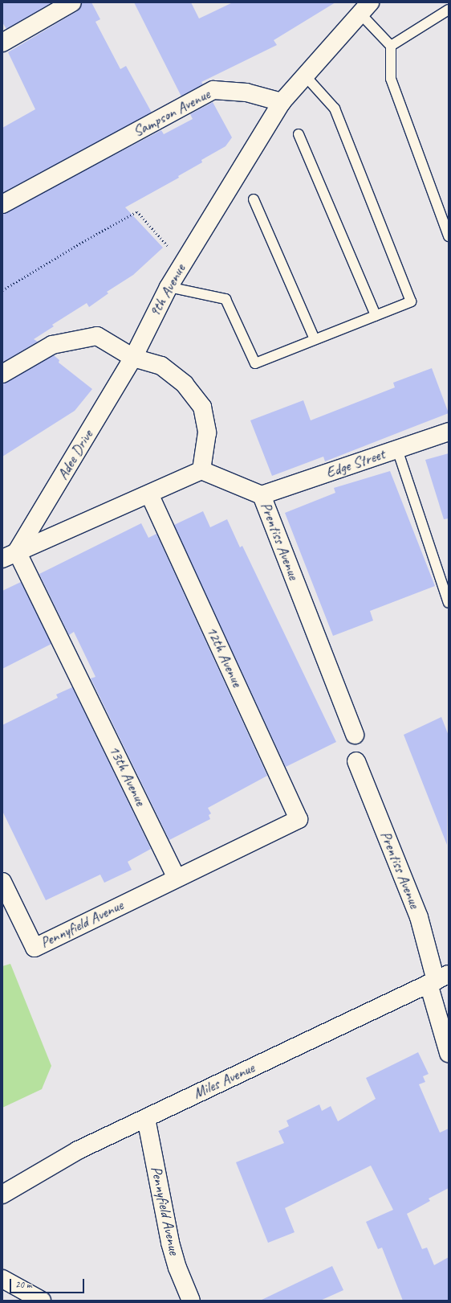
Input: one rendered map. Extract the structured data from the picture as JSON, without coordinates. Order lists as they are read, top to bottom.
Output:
{
  "streets": {
    "street": [
      "Sampson Avenue",
      "9th Avenue",
      "Adee Drive",
      "Edge Street",
      "Prentiss Avenue",
      "12th Avenue",
      "13th Avenue",
      "Pennyfield Avenue",
      "Miles Avenue"
    ]
  },
  "crossings": [
    ["Sampson Avenue", "9th Avenue"],
    ["9th Avenue", "Adee Drive"],
    ["Adee Drive", "13th Avenue"],
    ["Edge Street", "Prentiss Avenue"],
    ["Prentiss Avenue", "Miles Avenue"],
    ["12th Avenue", "13th Avenue"],
    ["12th Avenue", "Pennyfield Avenue"],
    ["13th Avenue", "Pennyfield Avenue"],
    ["Pennyfield Avenue", "Miles Avenue"]
  ],
  "scale_bar": "20 m"
}
